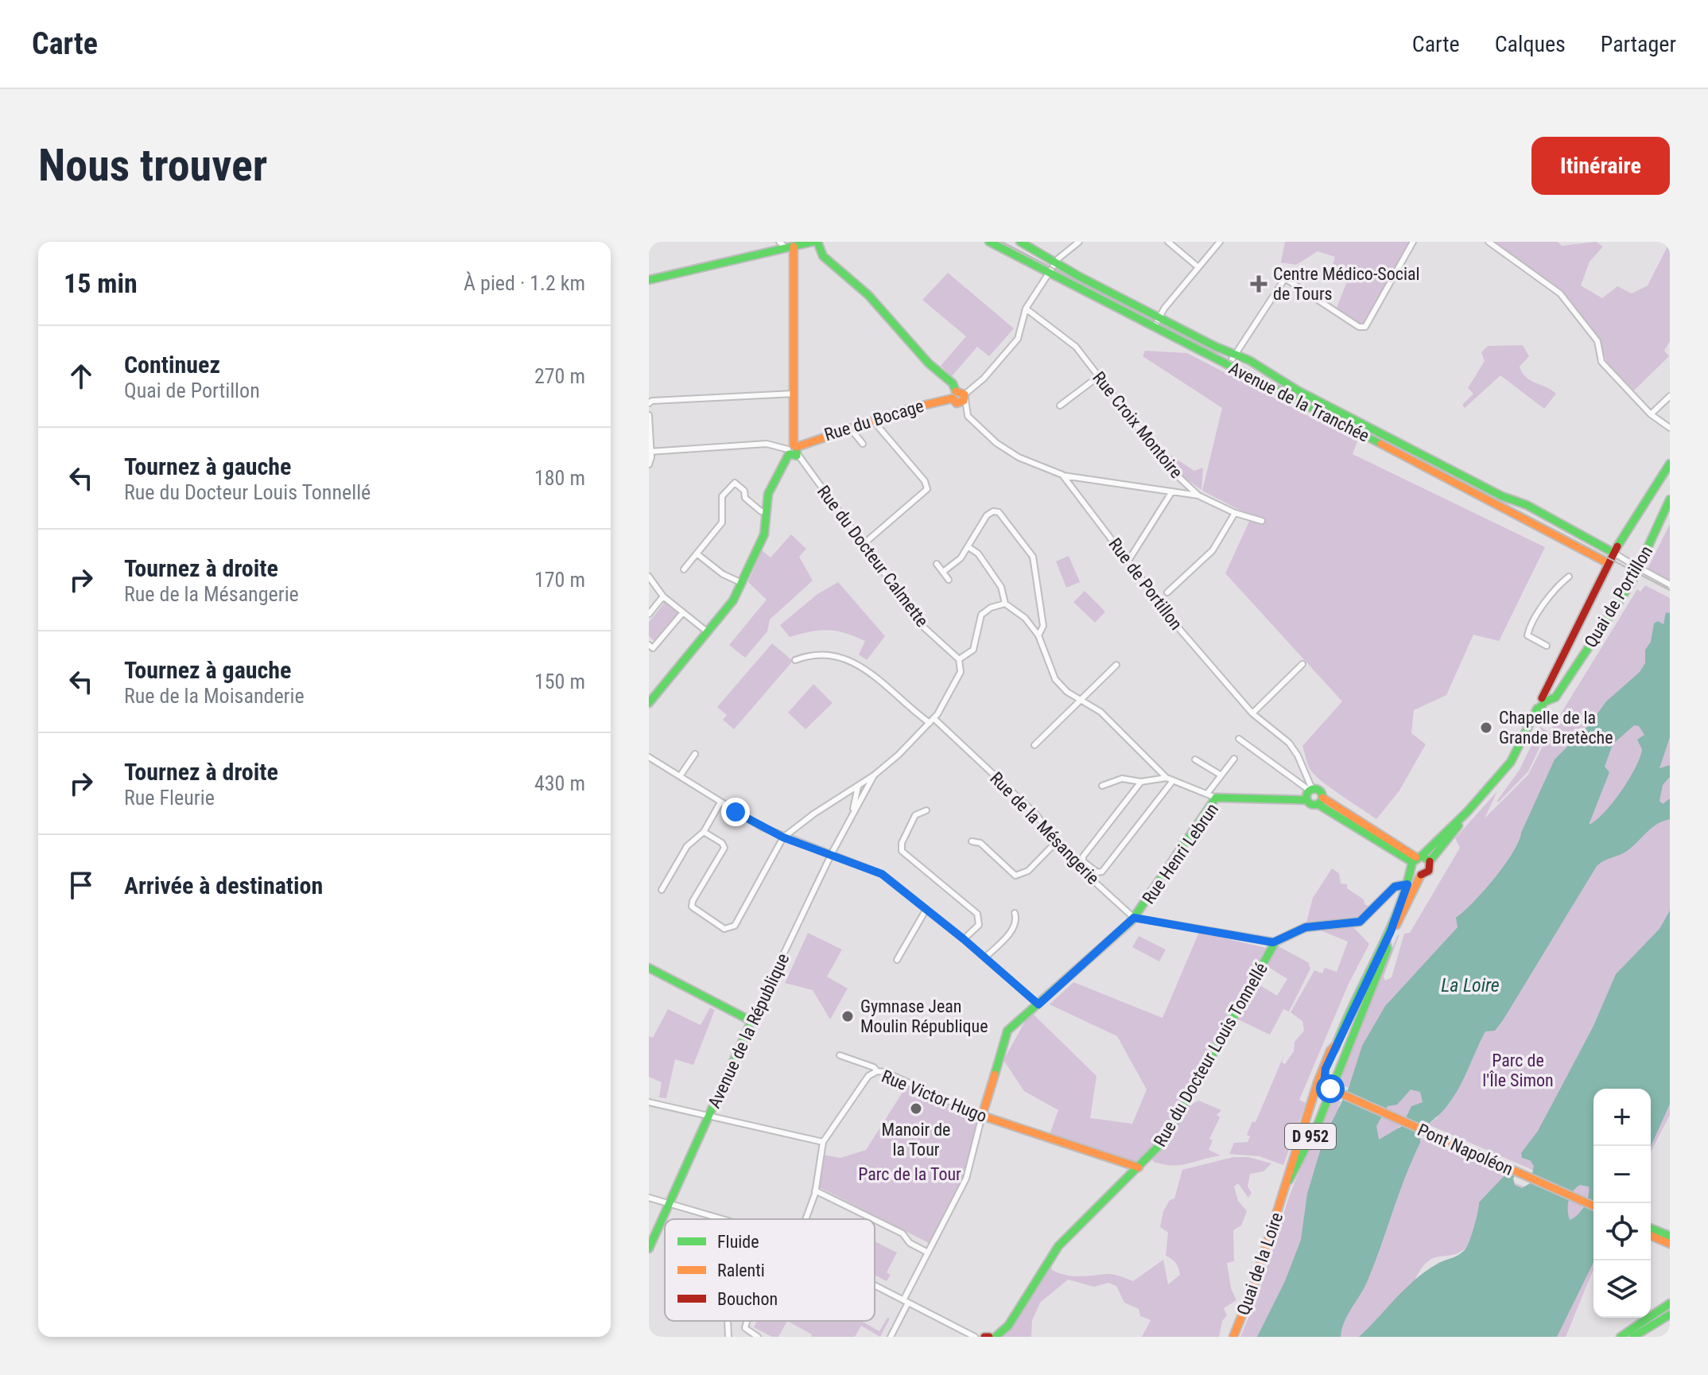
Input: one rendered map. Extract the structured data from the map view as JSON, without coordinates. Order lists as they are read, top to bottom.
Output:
{
  "streets": {
    "main road": [
      "Avenue de la Tranchée",
      "Rue du Bocage",
      "Quai de Portillon",
      "Rue Henri Lebrun",
      "Avenue de la République",
      "Rue du Docteur Louis Tonnellé",
      "Rue Victor Hugo",
      "D 952",
      "Pont Napoléon",
      "Quai de la Loire"
    ],
    "street": [
      "Rue Croix Montoire",
      "Rue du Docteur Calmette",
      "Rue de Portillon",
      "Rue de la Mésangerie"
    ]
  },
  "crossings": [
    ["Avenue de la Tranchée", "Rue du Bocage"],
    ["Avenue de la Tranchée", "Quai de Portillon"],
    ["Rue du Bocage", "Rue Croix Montoire"],
    ["Rue du Bocage", "Rue du Docteur Calmette"],
    ["Quai de Portillon", "Rue du Docteur Louis Tonnellé"],
    ["Quai de Portillon", "Pont Napoléon"],
    ["Quai de Portillon", "Quai de la Loire"],
    ["Rue de la Mésangerie", "Rue Henri Lebrun"],
    ["Rue Henri Lebrun", "Rue Victor Hugo"],
    ["Rue du Docteur Louis Tonnellé", "Rue Victor Hugo"],
    ["Pont Napoléon", "Quai de la Loire"]
  ],
  "water": ["La Loire"],
  "parks": ["Parc de l'Île Simon", "Parc de la Tour"],
  "places": {
    "health": ["Centre Médico-Social de Tours"],
    "other": ["Chapelle de la Grande Bretèche", "Gymnase Jean Moulin République", "Manoir de la Tour"]
  },
  "legend": ["Fluide", "Ralenti", "Bouchon"],
  "page": {
    "header": "Carte",
    "nav": ["Carte", "Calques", "Partager"],
    "buttons": "Itinéraire",
    "title": "Nous trouver",
    "heading": ["15 min", "À pied · 1.2 km"],
    "list": [
      ["Continuez", "Quai de Portillon", "270 m"],
      ["Tournez à gauche", "Rue du Docteur Louis Tonnellé", "180 m"],
      ["Tournez à droite", "Rue de la Mésangerie", "170 m"],
      ["Tournez à gauche", "Rue de la Moisanderie", "150 m"],
      ["Tournez à droite", "Rue Fleurie", "430 m"],
      "Arrivée à destination"
    ],
    "map_buttons": ["+", "−"]
  }
}
